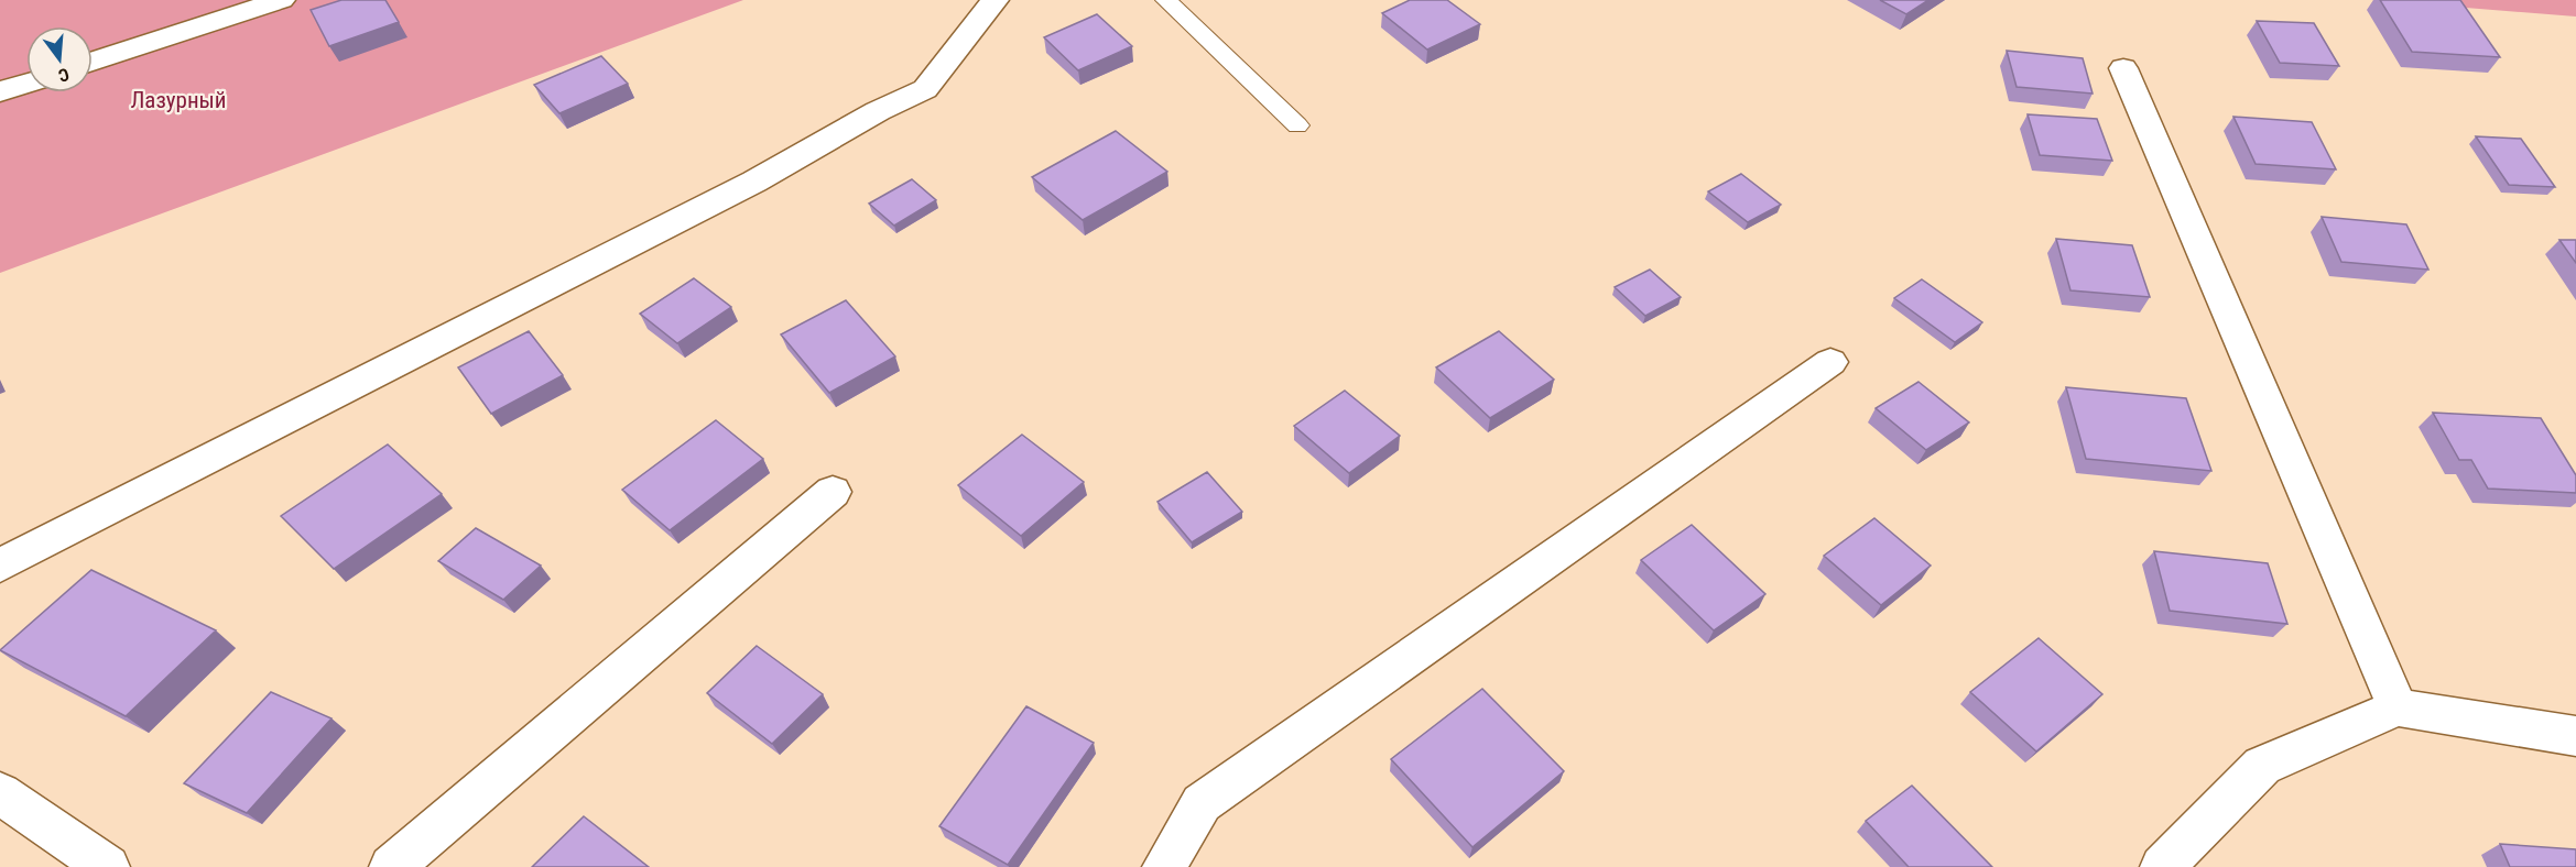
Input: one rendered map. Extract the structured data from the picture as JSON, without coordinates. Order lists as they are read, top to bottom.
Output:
{
  "parks": ["Лазурный"],
  "north": "bottom"
}
